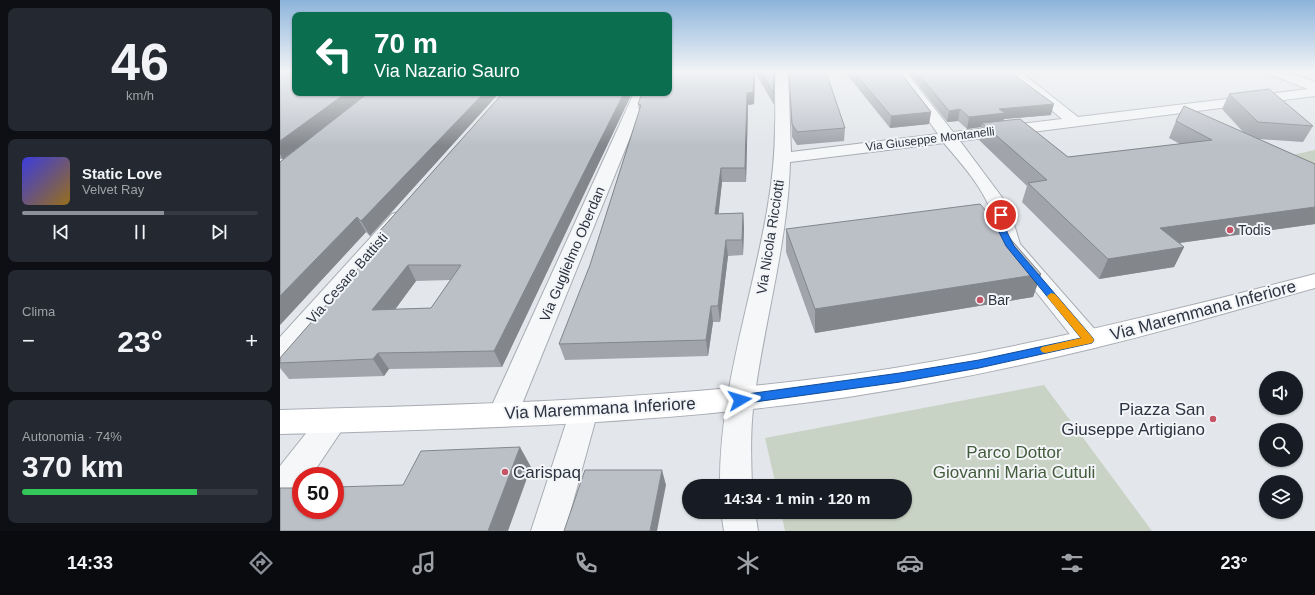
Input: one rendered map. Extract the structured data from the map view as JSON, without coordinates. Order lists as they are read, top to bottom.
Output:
{
  "streets": {
    "main road": ["Via Maremmana Inferiore"],
    "street": [
      "Via Giuseppe Montanelli",
      "Via Nicola Ricciotti",
      "Via Guglielmo Oberdan",
      "Via Cesare Battisti"
    ]
  },
  "crossings": [
    ["Via Giuseppe Montanelli", "Via Nicola Ricciotti"],
    ["Via Nicola Ricciotti", "Via Maremmana Inferiore"],
    ["Via Guglielmo Oberdan", "Via Maremmana Inferiore"]
  ],
  "parks": ["Parco Dottor Giovanni Maria Cutuli"],
  "places": [
    "Todis",
    "Bar",
    "Piazza San Giuseppe Artigiano",
    "Carispaq"
  ],
  "page": {
    "tile": [
      ["46", "km/h"],
      "Clima",
      ["Autonomia · 74%", "370 km"]
    ],
    "turn": ["70 m", "Via Nazario Sauro"],
    "song": ["Static Love", "Velvet Ray"],
    "heat": ["−", "23°", "+"],
    "limit": "50",
    "trip": "14:34 · 1 min · 120 m",
    "tabs": ["14:33", "23°"]
  }
}
